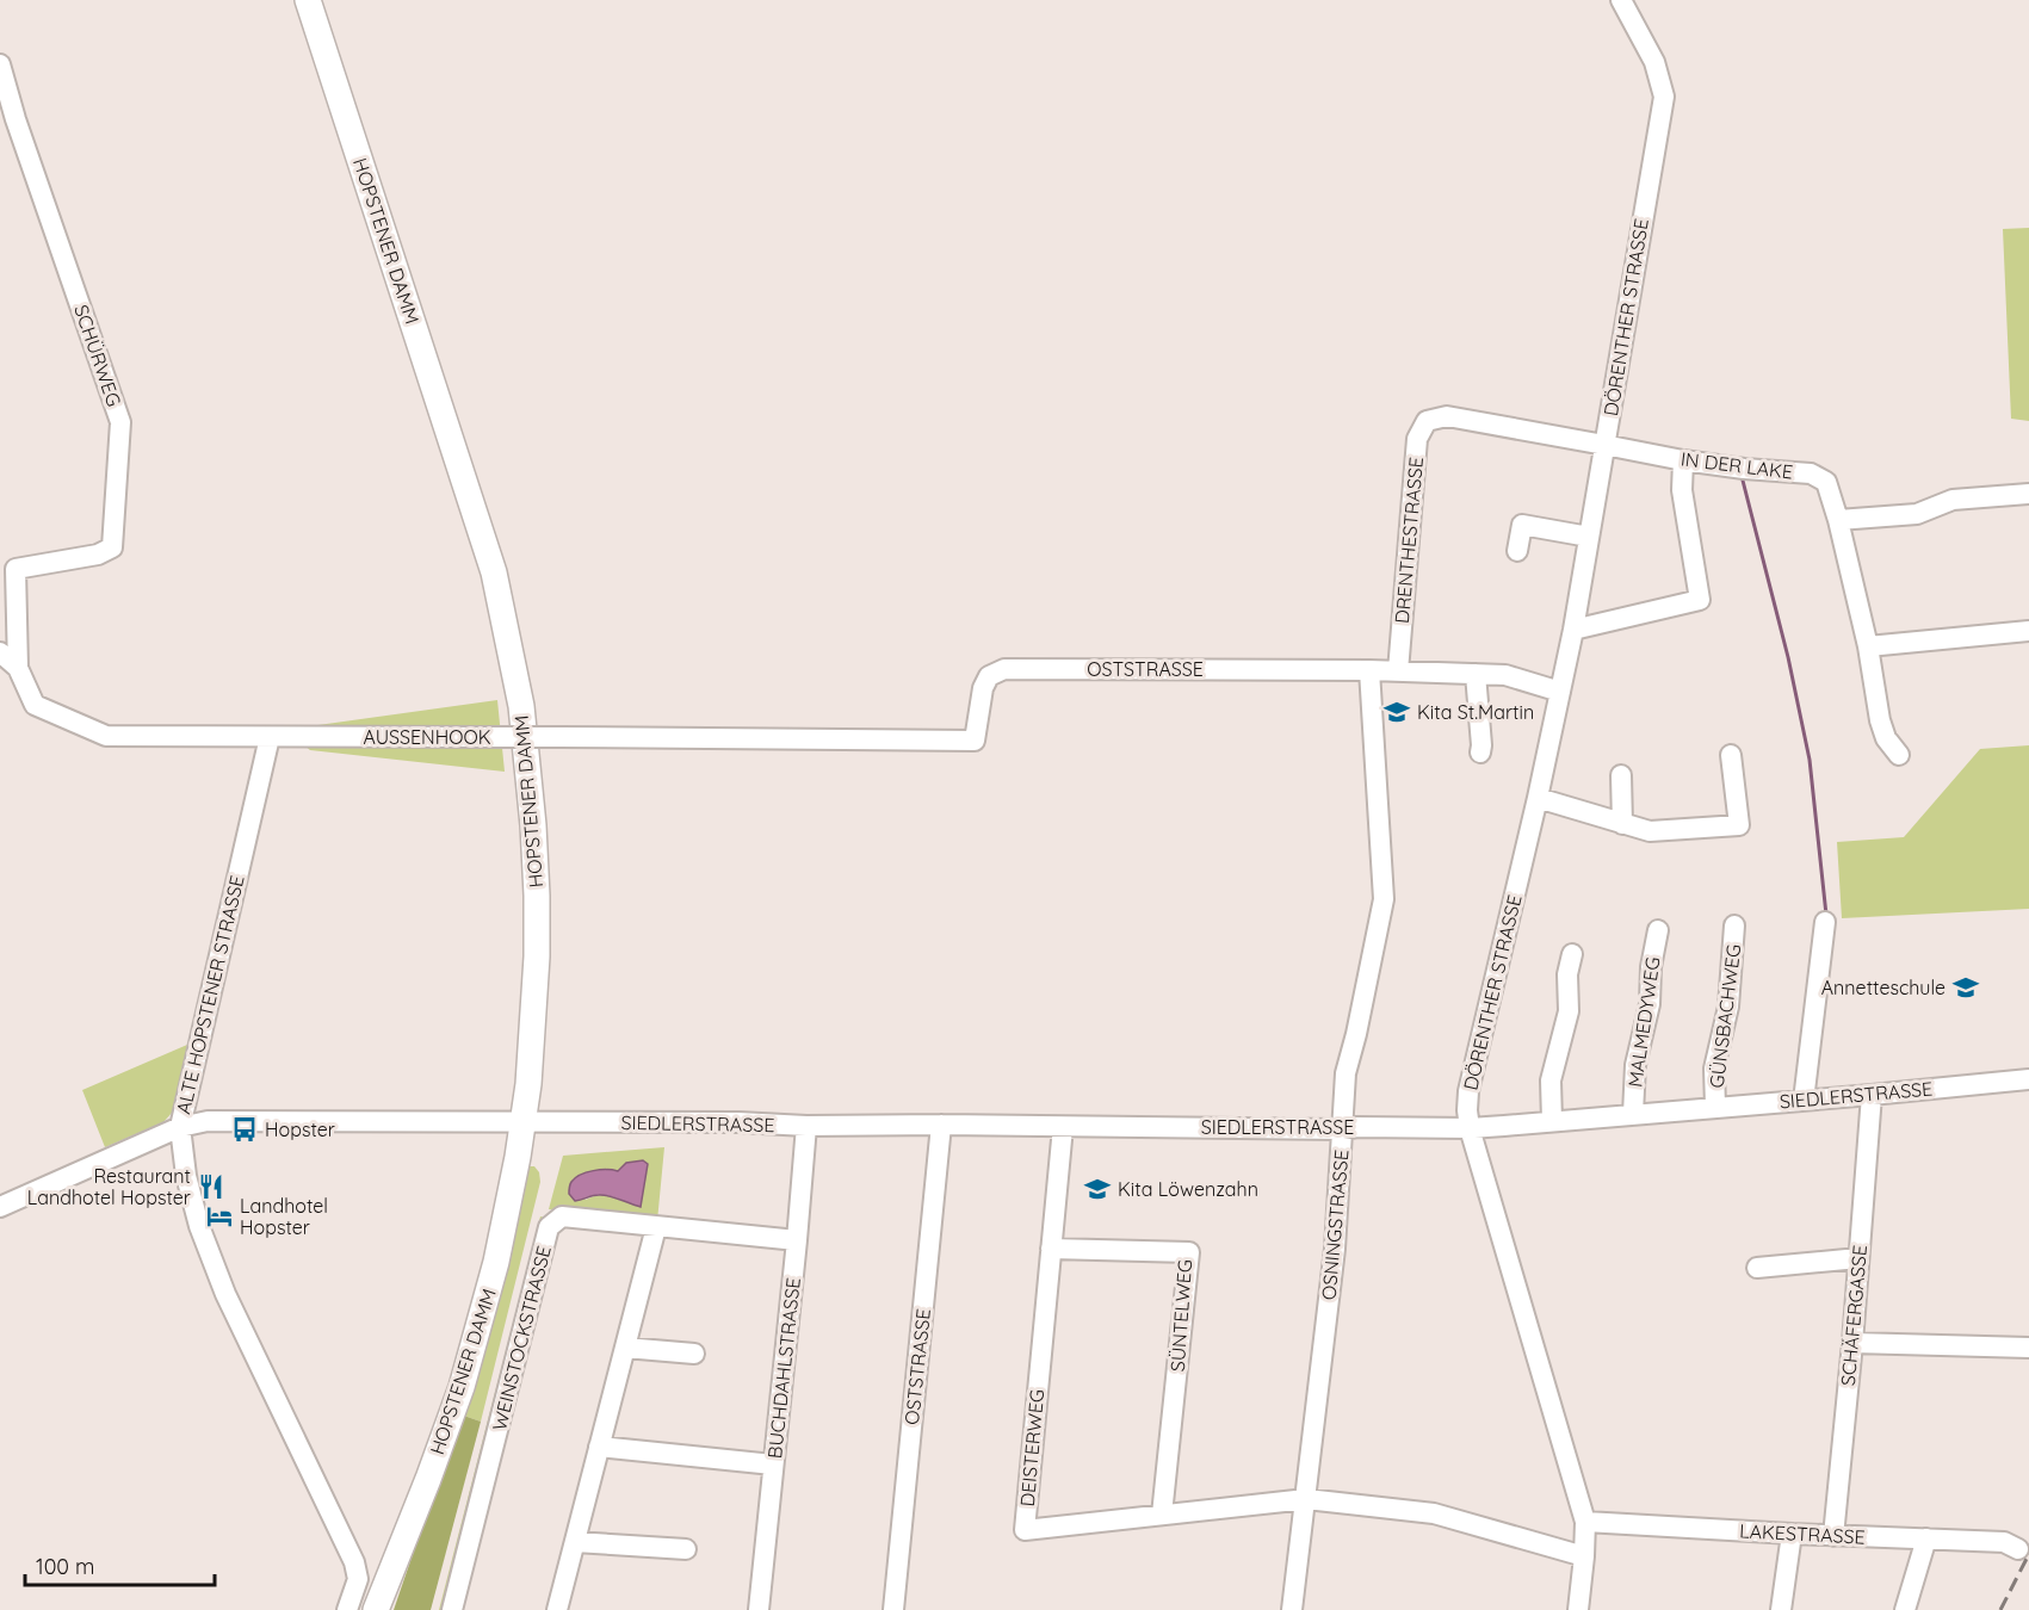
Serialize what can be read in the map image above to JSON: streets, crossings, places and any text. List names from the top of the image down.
{
  "streets": {
    "main road": ["HOPSTENER DAMM"],
    "street": [
      "DÖRENTHER STRASSE",
      "SCHÜRWEG",
      "IN DER LAKE",
      "DRENTHESTRASSE",
      "OSTSTRASSE",
      "AUSSENHOOK",
      "ALTE HOPSTENER STRASSE",
      "GÜNSBACHWEG",
      "MALMEDYWEG",
      "SIEDLERSTRASSE",
      "OSNINGSTRASSE",
      "SÜNTELWEG",
      "SCHÄFERGASSE",
      "WEINSTOCKSTRASSE",
      "BUCHDAHLSTRASSE",
      "DEISTERWEG",
      "LAKESTRASSE"
    ]
  },
  "crossings": [
    ["HOPSTENER DAMM", "SIEDLERSTRASSE"],
    ["DÖRENTHER STRASSE", "IN DER LAKE"],
    ["DÖRENTHER STRASSE", "DRENTHESTRASSE"],
    ["DÖRENTHER STRASSE", "SIEDLERSTRASSE"],
    ["DÖRENTHER STRASSE", "LAKESTRASSE"],
    ["SCHÜRWEG", "AUSSENHOOK"],
    ["IN DER LAKE", "DRENTHESTRASSE"],
    ["OSTSTRASSE", "AUSSENHOOK"],
    ["OSTSTRASSE", "SIEDLERSTRASSE"],
    ["OSTSTRASSE", "OSNINGSTRASSE"],
    ["AUSSENHOOK", "ALTE HOPSTENER STRASSE"],
    ["ALTE HOPSTENER STRASSE", "SIEDLERSTRASSE"],
    ["GÜNSBACHWEG", "SIEDLERSTRASSE"],
    ["MALMEDYWEG", "SIEDLERSTRASSE"],
    ["SIEDLERSTRASSE", "OSNINGSTRASSE"],
    ["SIEDLERSTRASSE", "SCHÄFERGASSE"],
    ["SIEDLERSTRASSE", "BUCHDAHLSTRASSE"],
    ["SIEDLERSTRASSE", "DEISTERWEG"],
    ["OSNINGSTRASSE", "DEISTERWEG"],
    ["SÜNTELWEG", "DEISTERWEG"],
    ["SCHÄFERGASSE", "LAKESTRASSE"],
    ["WEINSTOCKSTRASSE", "BUCHDAHLSTRASSE"]
  ],
  "places": {
    "school or university": ["Kita St.Martin", "Annetteschule", "Kita Löwenzahn"],
    "bus stop": ["Hopster"],
    "restaurant": ["Restaurant Landhotel Hopster"],
    "hotel": ["Landhotel Hopster"]
  },
  "scale_bar": "100 m"
}
